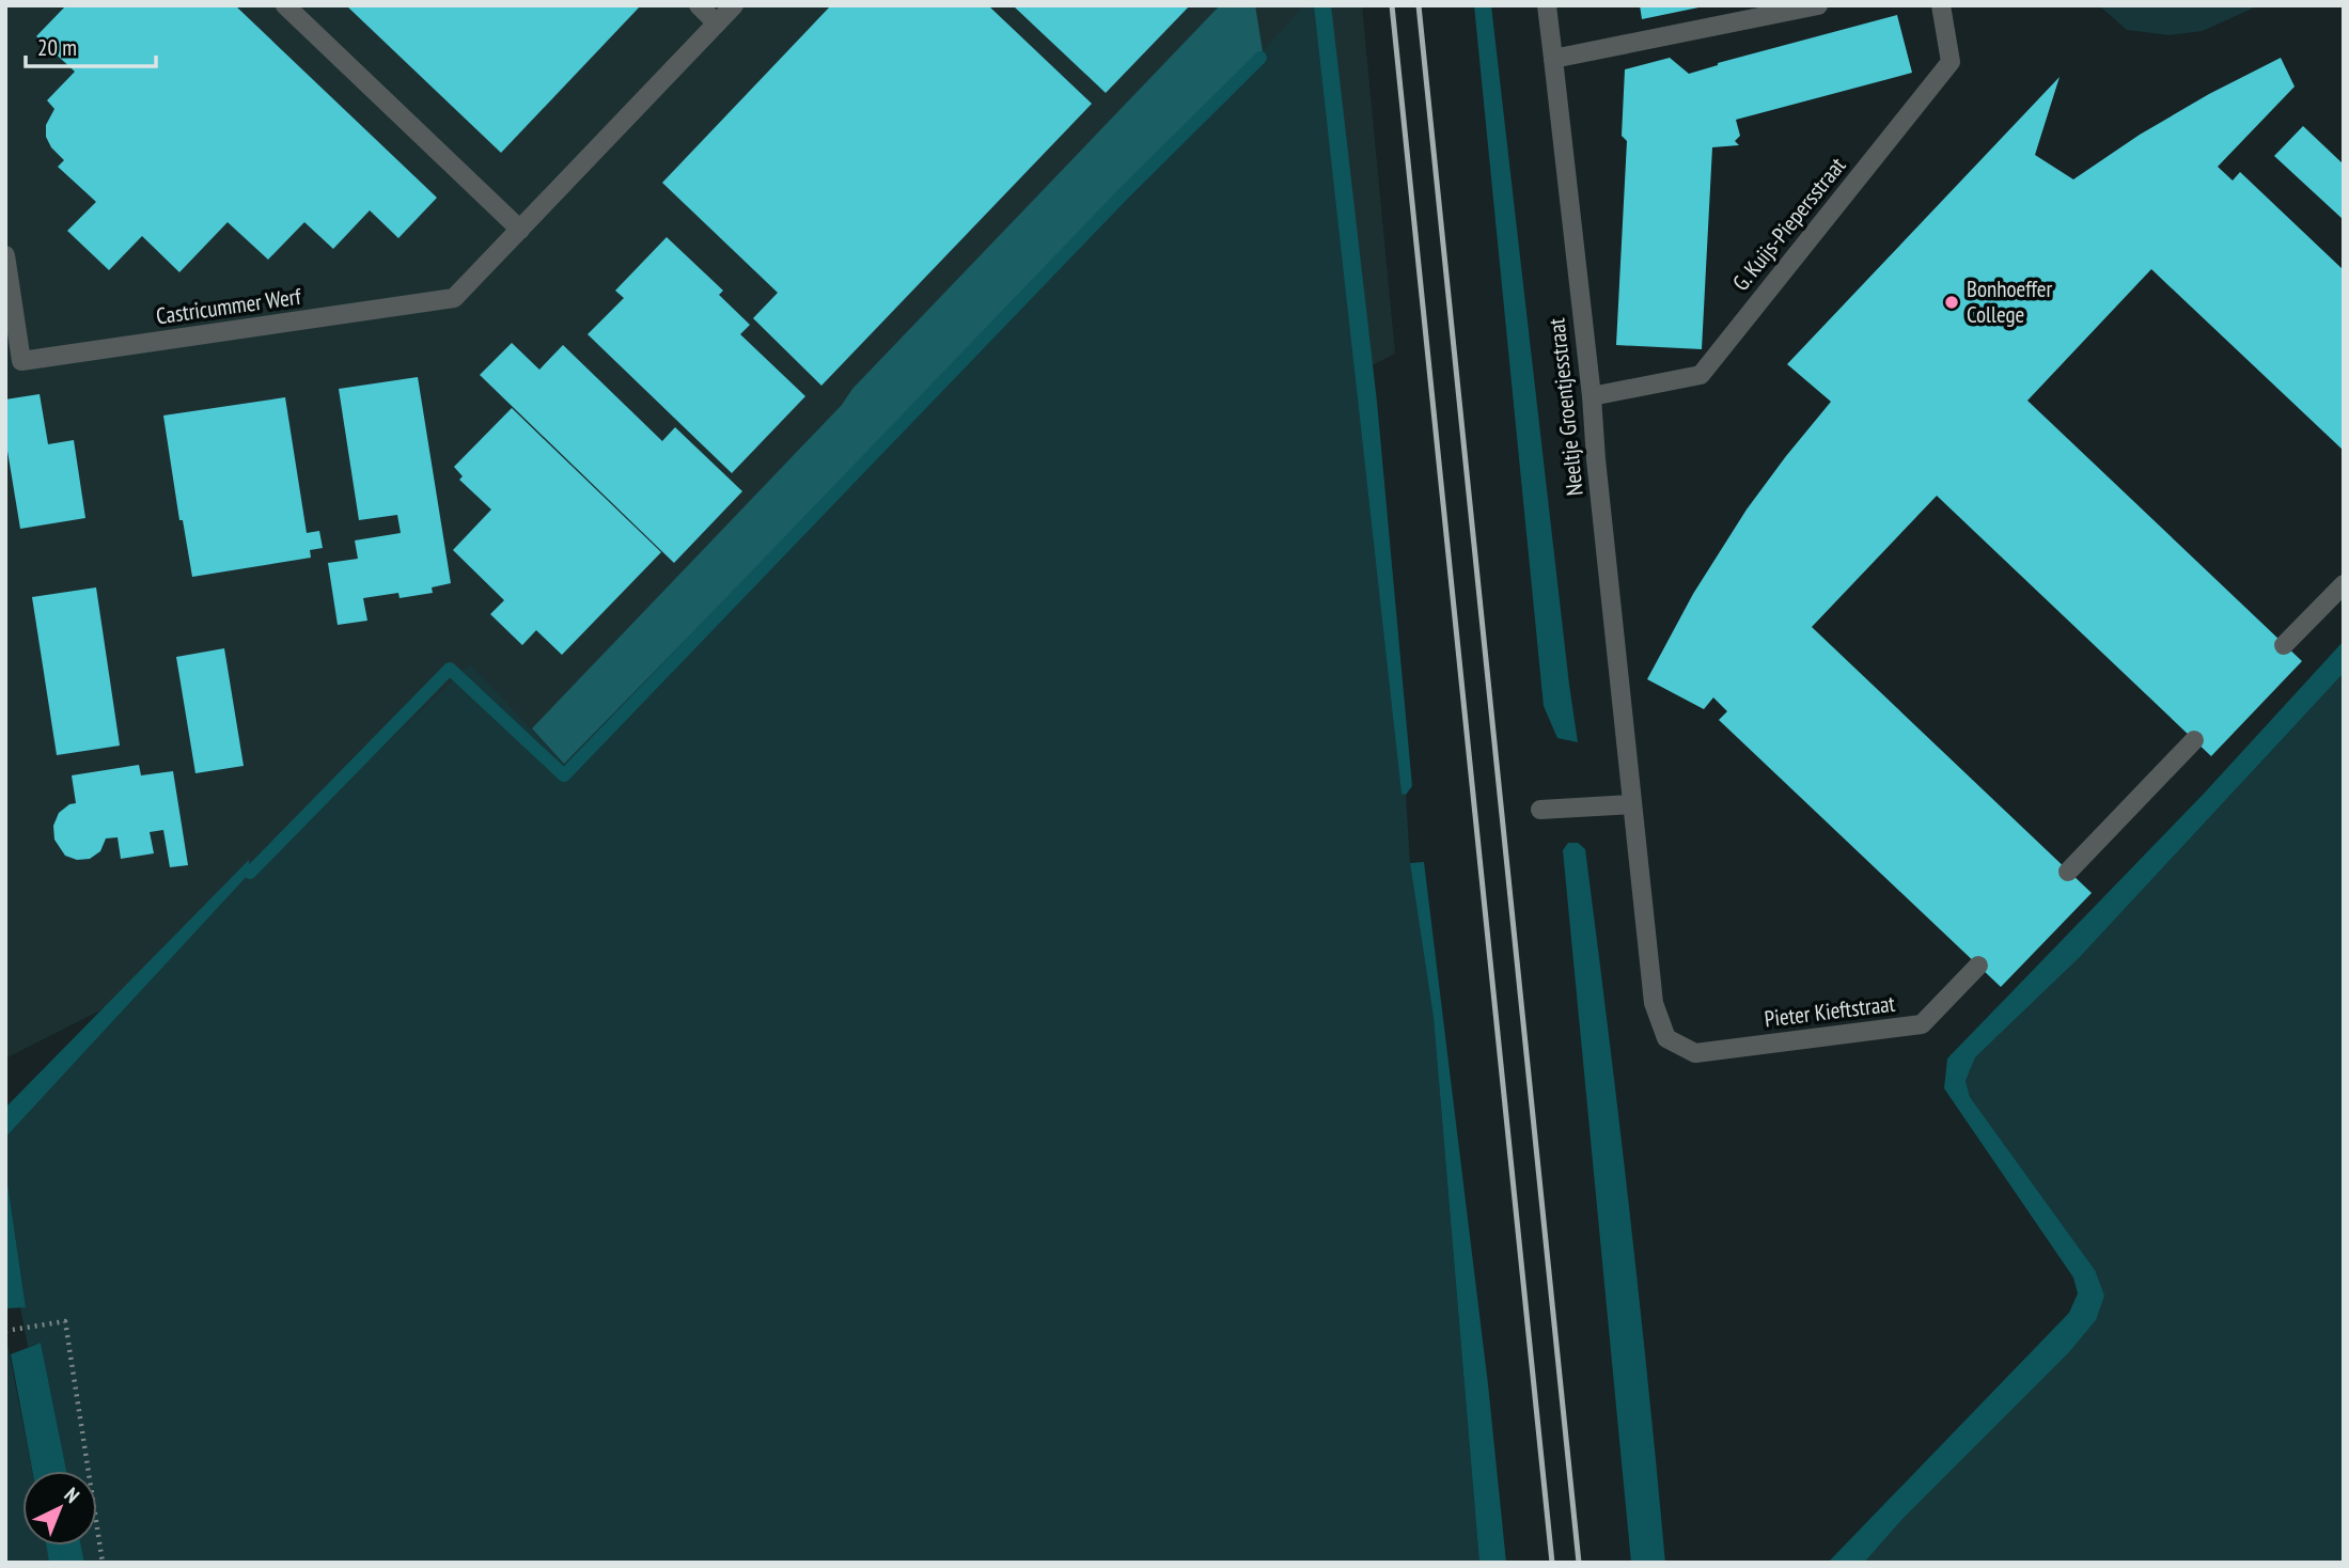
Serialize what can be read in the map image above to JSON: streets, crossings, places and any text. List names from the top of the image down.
{
  "streets": {
    "street": [
      "G. Kuijs-Piepersstraat",
      "Castricummer Werf",
      "Neeltje Groentjesstraat",
      "Pieter Kieftstraat"
    ]
  },
  "crossings": [
    ["G. Kuijs-Piepersstraat", "Neeltje Groentjesstraat"],
    ["Neeltje Groentjesstraat", "Pieter Kieftstraat"]
  ],
  "places": ["Bonhoeffer College"],
  "scale_bar": "20 m",
  "north": "top right"
}
